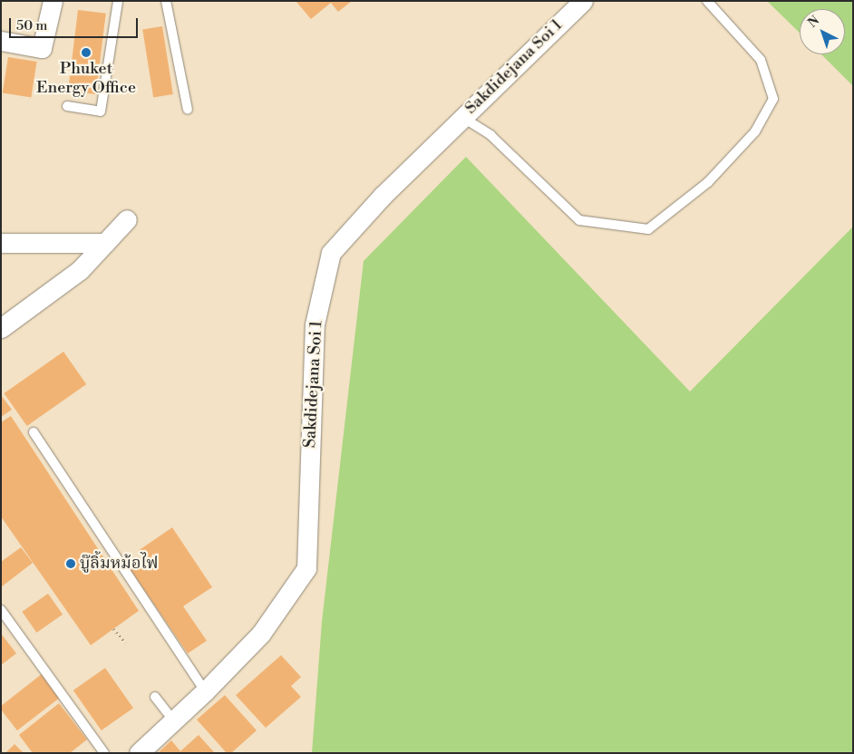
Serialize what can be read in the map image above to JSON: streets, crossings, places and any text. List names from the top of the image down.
{
  "streets": {
    "street": ["Sakdidejana Soi 1"]
  },
  "places": ["Phuket Energy Office", "บู๊ลิ้มหม้อไฟ"],
  "scale_bar": "50 m",
  "north": "top left"
}
